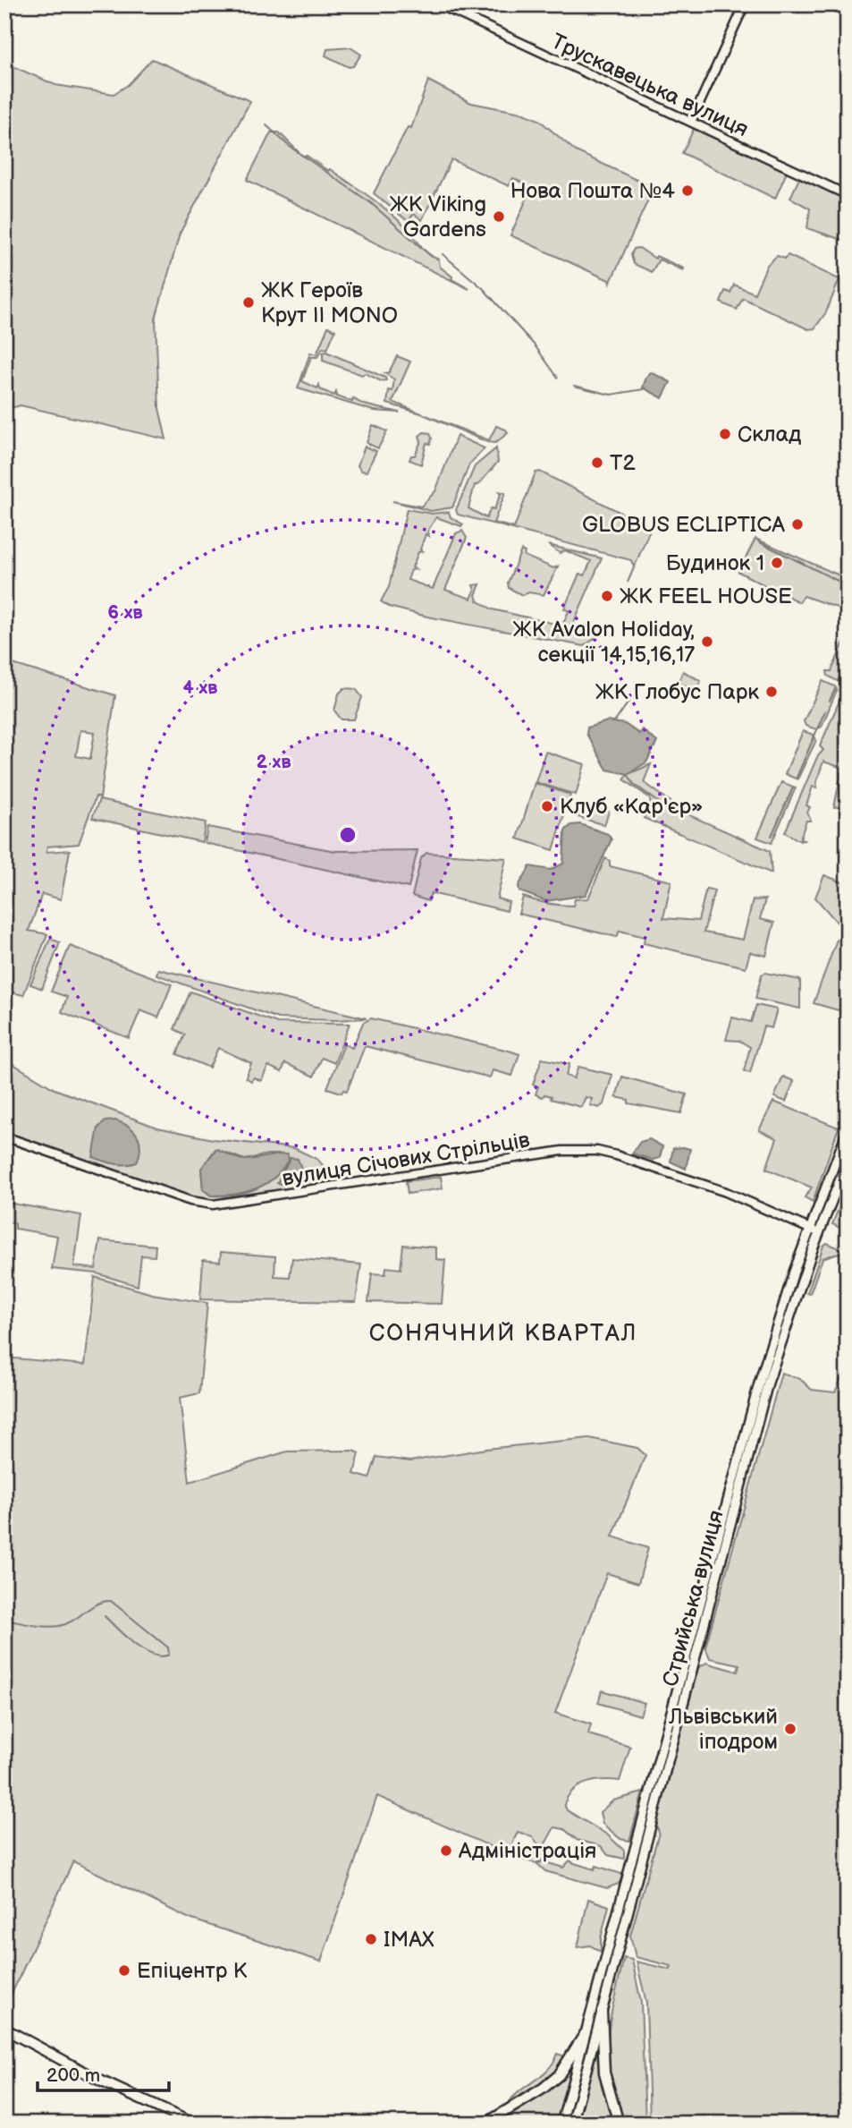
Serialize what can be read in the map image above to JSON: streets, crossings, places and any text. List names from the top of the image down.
{
  "streets": {
    "main road": ["Стрийська вулиця"],
    "street": ["Трускавецька вулиця", "вулиця Січових Стрільців"]
  },
  "crossings": [
    ["вулиця Січових Стрільців", "Стрийська вулиця"]
  ],
  "districts": ["СОНЯЧНИЙ КВАРТАЛ"],
  "places": [
    "Нова Пошта №4",
    "ЖК Viking Gardens",
    "ЖК Героїв Крут ІІ MONO",
    "Склад",
    "T2",
    "GLOBUS ECLIPTICA",
    "Будинок 1",
    "ЖК FEEL HOUSE",
    "ЖК Avalon Holiday, секції 14,15,16,17",
    "ЖК Глобус Парк",
    "Клуб «Кар'єр»",
    "Львівський іподром",
    "Адміністрація",
    "IMAX",
    "Епіцентр К"
  ],
  "scale_bar": "200 m",
  "rings": ["6 хв", "4 хв", "2 хв"]
}
